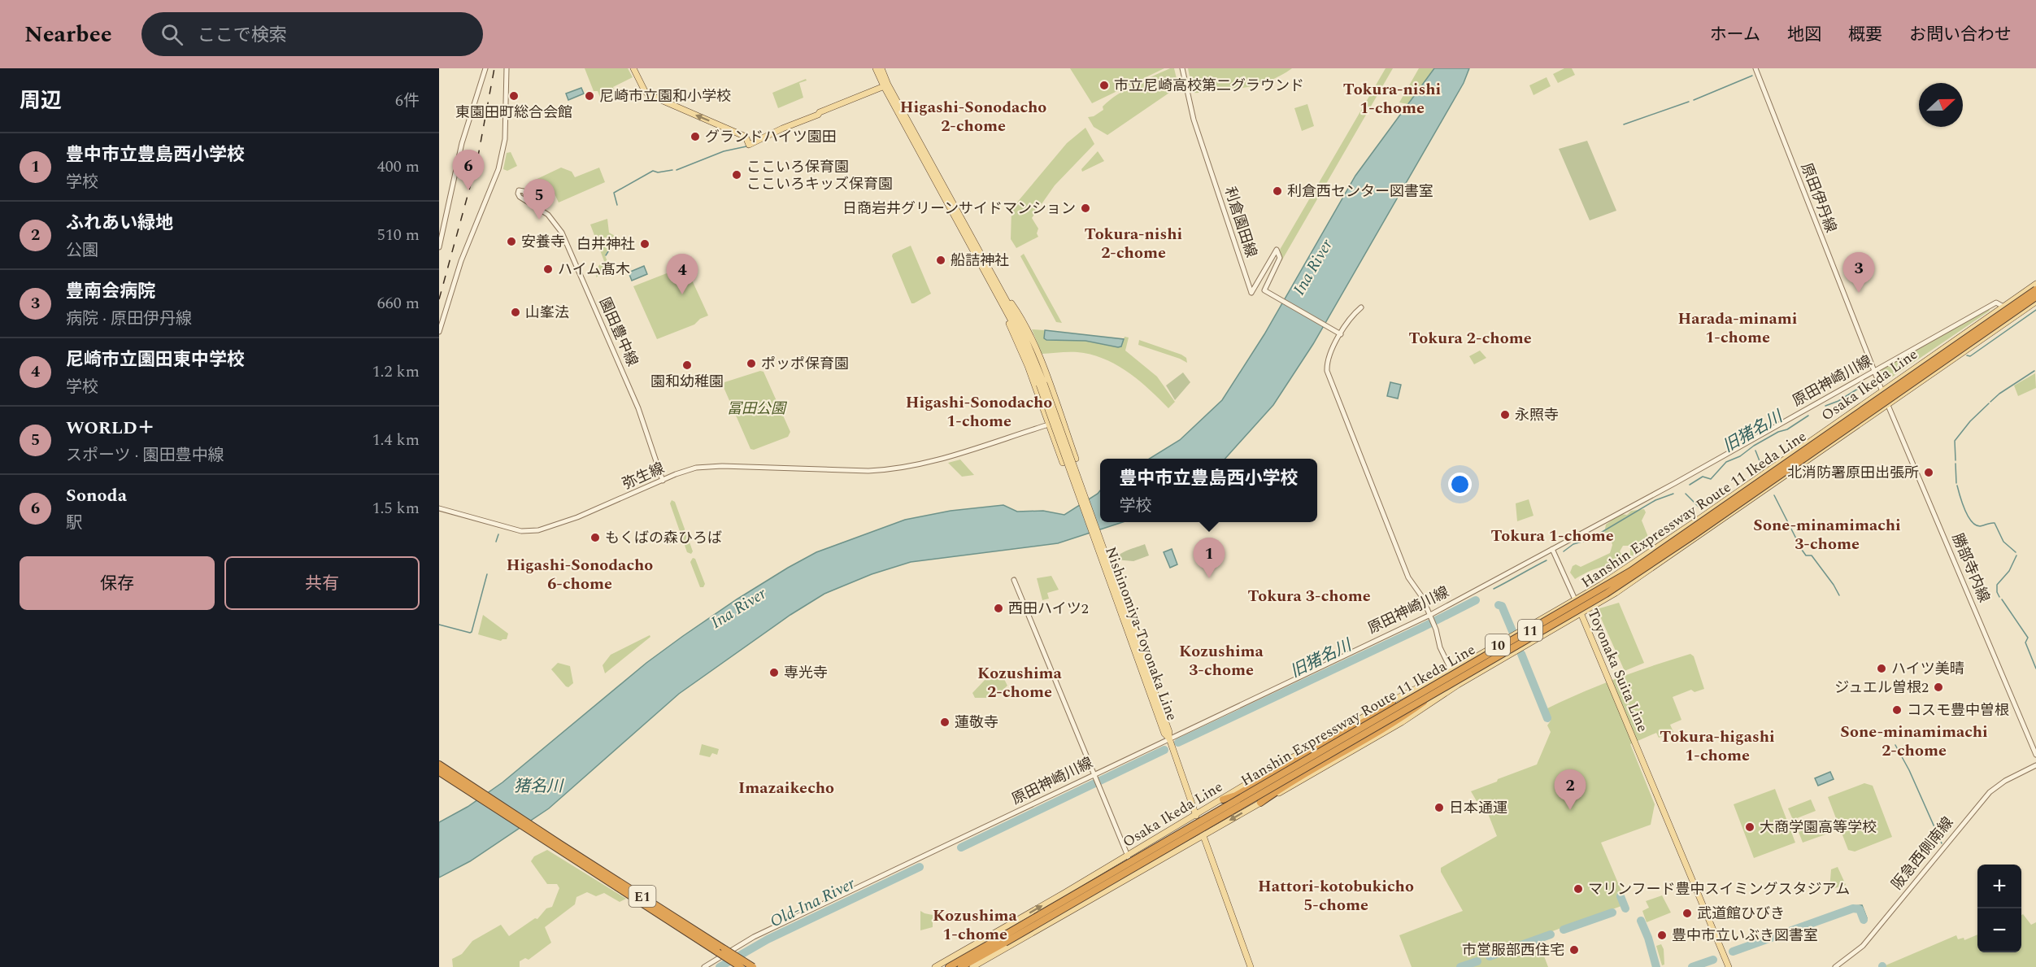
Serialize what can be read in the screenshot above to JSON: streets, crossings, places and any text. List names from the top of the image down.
{
  "streets": {
    "highway": ["Hanshin Expressway Route 11 Ikeda Line", "11", "E1"],
    "main road": [
      "Osaka Ikeda Line",
      "Nishinomiya-Toyonaka Line",
      "10",
      "Toyonaka Suita Line"
    ],
    "street": [
      "原田伊丹線",
      "利倉園田線",
      "園田豊中線",
      "原田神崎川線",
      "弥生線",
      "勝部寺内線",
      "阪急西側南線"
    ]
  },
  "crossings": [
    ["原田伊丹線", "原田神崎川線"],
    ["原田伊丹線", "Osaka Ikeda Line"],
    ["原田伊丹線", "勝部寺内線"],
    ["園田豊中線", "弥生線"],
    ["原田神崎川線", "Osaka Ikeda Line"],
    ["原田神崎川線", "Nishinomiya-Toyonaka Line"],
    ["Osaka Ikeda Line", "Hanshin Expressway Route 11 Ikeda Line"],
    ["Osaka Ikeda Line", "勝部寺内線"],
    ["Osaka Ikeda Line", "11"],
    ["Osaka Ikeda Line", "Nishinomiya-Toyonaka Line"],
    ["Osaka Ikeda Line", "Toyonaka Suita Line"],
    ["Hanshin Expressway Route 11 Ikeda Line", "11"]
  ],
  "districts": [
    "Tokura-nishi 1-chome",
    "Higashi-Sonodacho 2-chome",
    "Tokura-nishi 2-chome",
    "Harada-minami 1-chome",
    "Tokura 2-chome",
    "Higashi-Sonodacho 1-chome",
    "Sone-minamimachi 3-chome",
    "Tokura 1-chome",
    "Higashi-Sonodacho 6-chome",
    "Tokura 3-chome",
    "Kozushima 3-chome",
    "Kozushima 2-chome",
    "Sone-minamimachi 2-chome",
    "Tokura-higashi 1-chome",
    "Imazaikecho",
    "Hattori-kotobukicho 5-chome",
    "Kozushima 1-chome"
  ],
  "water": [
    "Ina River",
    "旧猪名川",
    "猪名川",
    "Old-Ina River"
  ],
  "parks": ["冨田公園"],
  "places": [
    "市立尼崎高校第二グラウンド",
    "東園田町総合会館",
    "尼崎市立園和小学校",
    "グランドハイツ園田",
    "ここいろ保育園 ここいろキッズ保育園",
    "利倉西センター図書室",
    "日商岩井グリーンサイドマンション",
    "安養寺",
    "白井神社",
    "船詰神社",
    "ハイム髙木",
    "山峯法",
    "ポッポ保育園",
    "園和幼稚園",
    "永照寺",
    "北消防署原田出張所",
    "もくばの森ひろば",
    "西田ハイツ2",
    "ハイツ美晴",
    "専光寺",
    "ジュエル曽根2",
    "コスモ豊中曽根",
    "蓮敬寺",
    "日本通運",
    "大商学園高等学校",
    "マリンフード豊中スイミングスタジアム",
    "武道館ひびき",
    "豊中市立いぶき図書室",
    "市営服部西住宅"
  ],
  "north": "right",
  "page": {
    "header": "Nearbee",
    "search": "ここで検索",
    "nav": [
      "ホーム",
      "地図",
      "概要",
      "お問い合わせ"
    ],
    "heading": ["周辺", "6件"],
    "list": [
      {
        "mark": "1",
        "name": "豊中市立豊島西小学校",
        "note": "学校",
        "value": "400 m"
      },
      {
        "mark": "2",
        "name": "ふれあい緑地",
        "note": "公園",
        "value": "510 m"
      },
      {
        "mark": "3",
        "name": "豊南会病院",
        "note": "病院 · 原田伊丹線",
        "value": "660 m"
      },
      {
        "mark": "4",
        "name": "尼崎市立園田東中学校",
        "note": "学校",
        "value": "1.2 km"
      },
      {
        "mark": "5",
        "name": "WORLD＋",
        "note": "スポーツ · 園田豊中線",
        "value": "1.4 km"
      },
      {
        "mark": "6",
        "name": "Sonoda",
        "note": "駅",
        "value": "1.5 km"
      }
    ],
    "pins": [
      "6",
      "5",
      "3",
      "4",
      "1",
      "2"
    ],
    "popup": ["豊中市立豊島西小学校", "学校"],
    "buttons": ["保存", "共有"],
    "map_buttons": ["+", "−"]
  }
}
